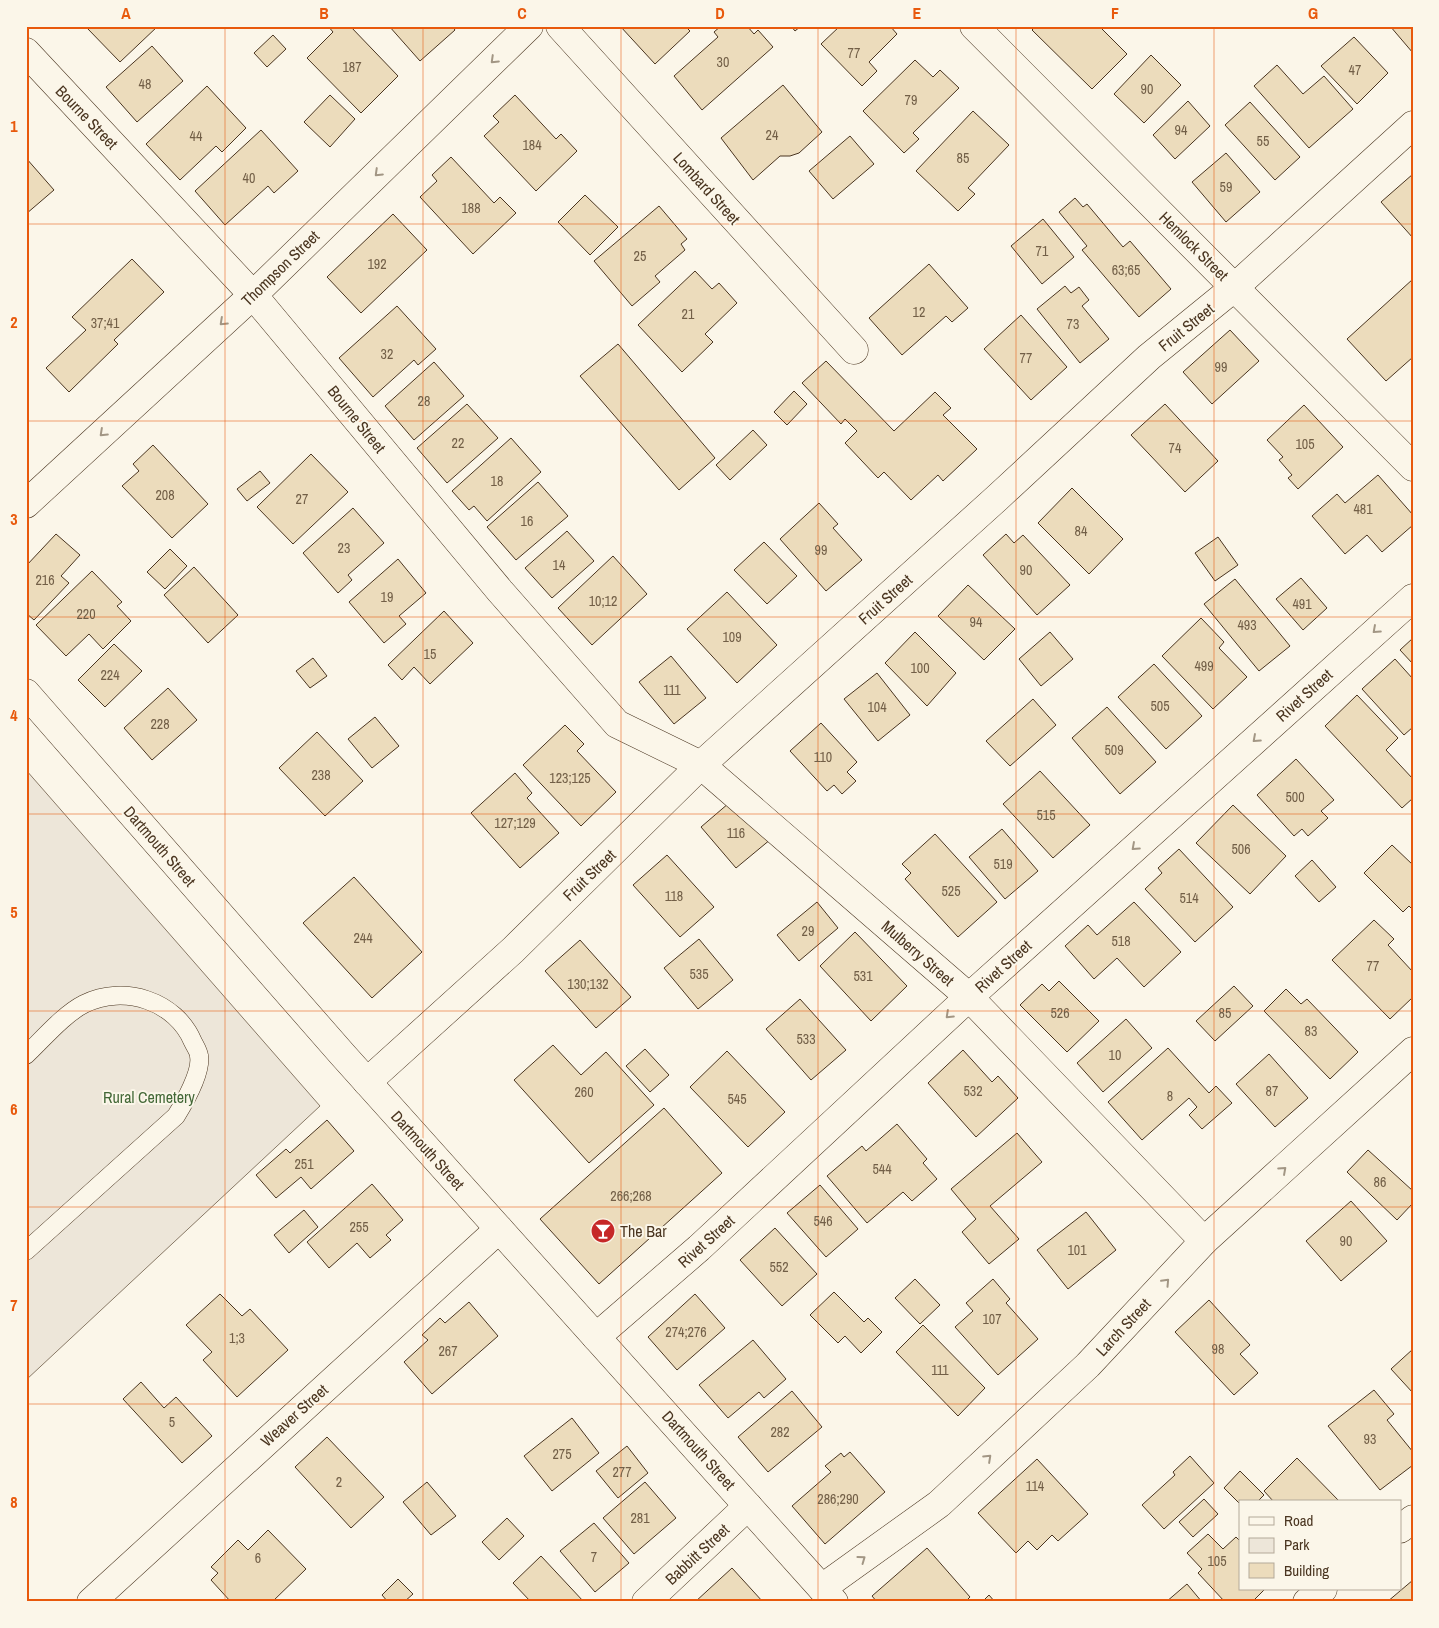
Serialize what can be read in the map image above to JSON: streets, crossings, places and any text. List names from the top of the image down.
{
  "streets": {
    "street": [
      "Bourne Street",
      "Lombard Street",
      "Hemlock Street",
      "Thompson Street",
      "Fruit Street",
      "Rivet Street",
      "Dartmouth Street",
      "Mulberry Street",
      "Larch Street",
      "Weaver Street",
      "Babbitt Street"
    ]
  },
  "crossings": [
    ["Bourne Street", "Thompson Street"],
    ["Bourne Street", "Fruit Street"],
    ["Bourne Street", "Mulberry Street"],
    ["Hemlock Street", "Fruit Street"],
    ["Fruit Street", "Dartmouth Street"],
    ["Fruit Street", "Mulberry Street"],
    ["Rivet Street", "Dartmouth Street"],
    ["Rivet Street", "Mulberry Street"],
    ["Dartmouth Street", "Larch Street"],
    ["Dartmouth Street", "Weaver Street"],
    ["Dartmouth Street", "Babbitt Street"],
    ["Mulberry Street", "Larch Street"]
  ],
  "one_way": ["Thompson Street", "Rivet Street", "Larch Street"],
  "parks": ["Rural Cemetery"],
  "places": {
    "bar": ["The Bar"]
  },
  "house_numbers": [
    "77",
    "30",
    "187",
    "47",
    "48",
    "90",
    "79",
    "94",
    "24",
    "44",
    "55",
    "184",
    "85",
    "40",
    "59",
    "188",
    "71",
    "25",
    "192",
    "63;65",
    "12",
    "21",
    "37;41",
    "73",
    "32",
    "77",
    "99",
    "28",
    "22",
    "105",
    "74",
    "18",
    "208",
    "27",
    "481",
    "16",
    "84",
    "23",
    "99",
    "14",
    "90",
    "216",
    "19",
    "10;12",
    "491",
    "220",
    "94",
    "493",
    "109",
    "15",
    "499",
    "100",
    "224",
    "111",
    "505",
    "104",
    "228",
    "509",
    "110",
    "238",
    "123;125",
    "500",
    "515",
    "127;129",
    "116",
    "506",
    "519",
    "525",
    "118",
    "514",
    "29",
    "244",
    "518",
    "77",
    "535",
    "531",
    "130;132",
    "526",
    "85",
    "83",
    "533",
    "10",
    "532",
    "87",
    "260",
    "8",
    "545",
    "251",
    "544",
    "86",
    "266;268",
    "546",
    "255",
    "90",
    "101",
    "552",
    "107",
    "274;276",
    "1;3",
    "98",
    "267",
    "111",
    "5",
    "282",
    "93",
    "275",
    "277",
    "2",
    "114",
    "286;290",
    "281",
    "7",
    "6",
    "105"
  ],
  "legend": ["Road", "Park", "Building"],
  "grid": {
    "columns": [
      "A",
      "B",
      "C",
      "D",
      "E",
      "F",
      "G"
    ],
    "rows": [
      "1",
      "2",
      "3",
      "4",
      "5",
      "6",
      "7",
      "8"
    ]
  }
}
